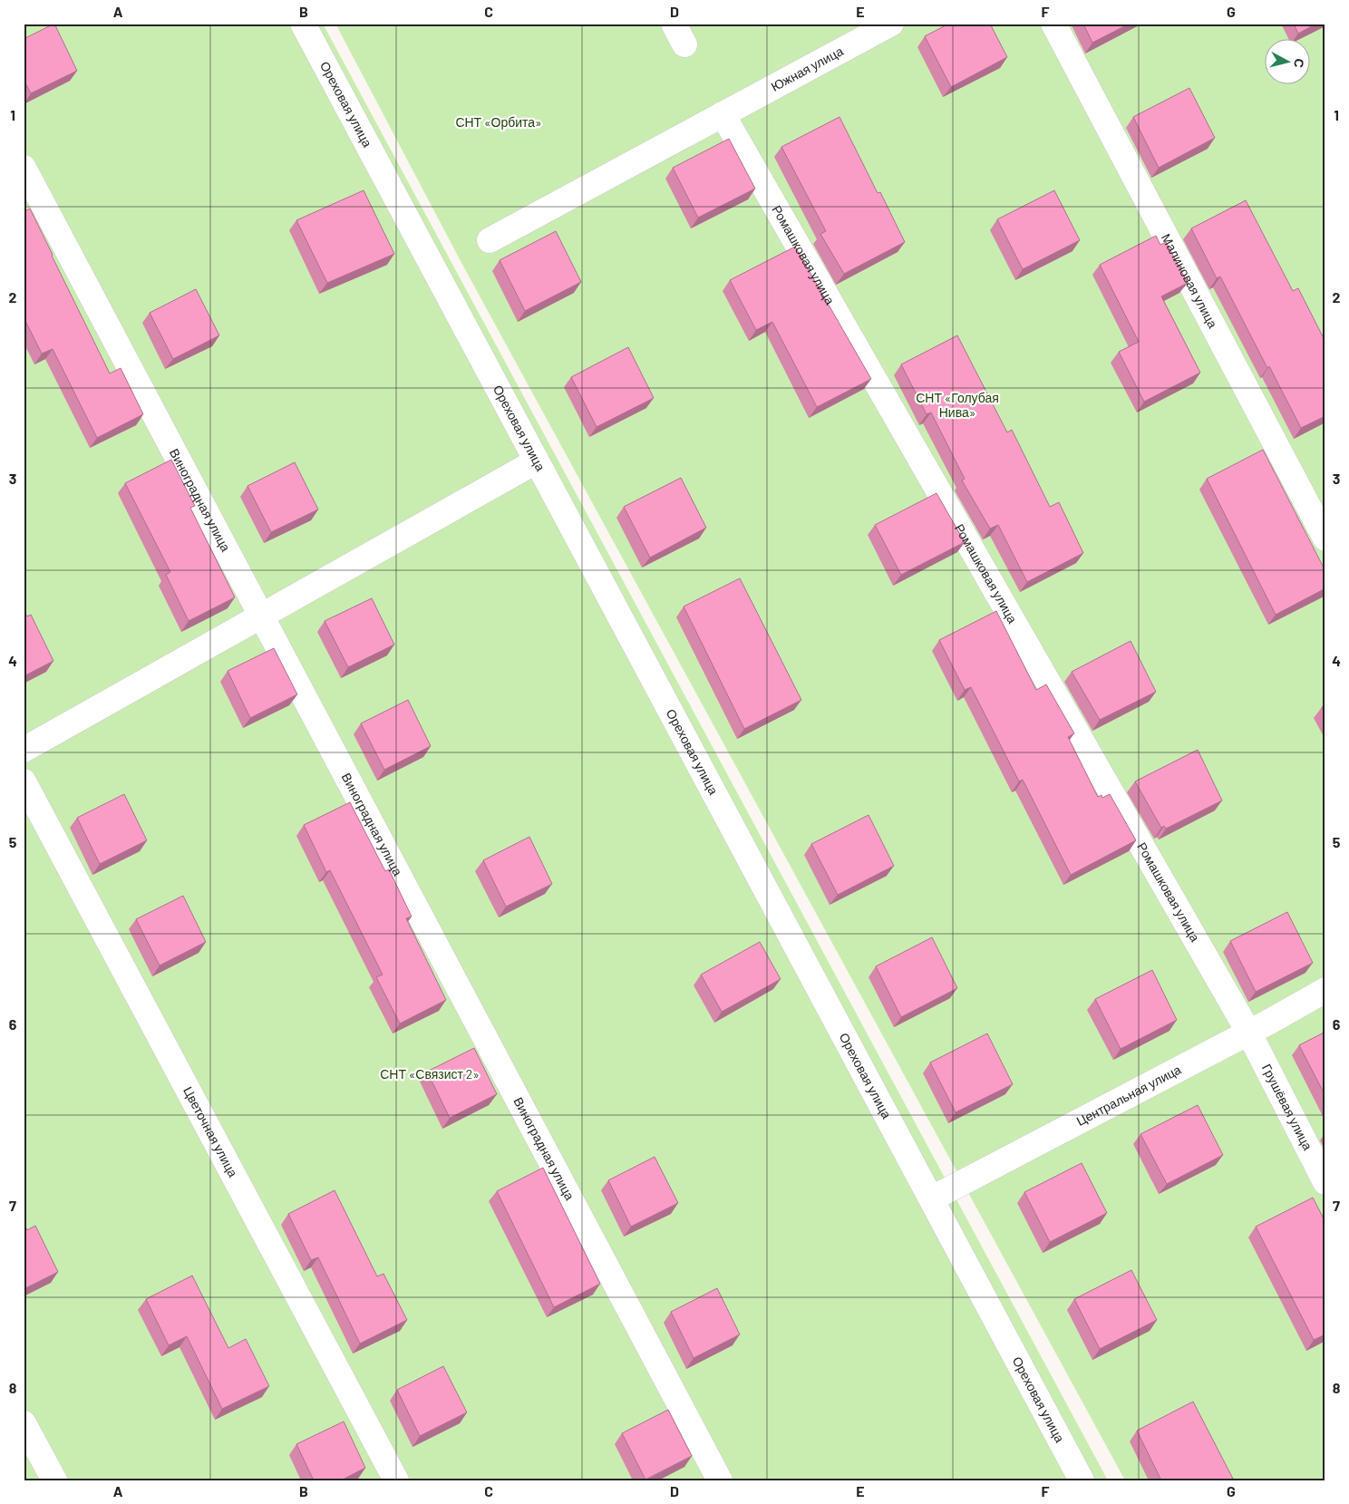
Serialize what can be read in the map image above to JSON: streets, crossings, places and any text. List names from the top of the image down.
{
  "streets": {
    "street": [
      "Южная улица",
      "Ореховая улица",
      "Ромашковая улица",
      "Малиновая улица",
      "Виноградная улица",
      "Центральная улица",
      "Грушёвая улица",
      "Цветочная улица"
    ]
  },
  "crossings": [
    ["Южная улица", "Ромашковая улица"],
    ["Ореховая улица", "Центральная улица"],
    ["Ромашковая улица", "Центральная улица"],
    ["Ромашковая улица", "Грушёвая улица"],
    ["Центральная улица", "Грушёвая улица"]
  ],
  "parks": ["СНТ «Орбита»", "СНТ «Голубая Нива»", "СНТ «Связист 2»"],
  "north": "right",
  "grid": {
    "columns": [
      "A",
      "B",
      "C",
      "D",
      "E",
      "F",
      "G"
    ],
    "rows": [
      "1",
      "2",
      "3",
      "4",
      "5",
      "6",
      "7",
      "8"
    ]
  }
}
